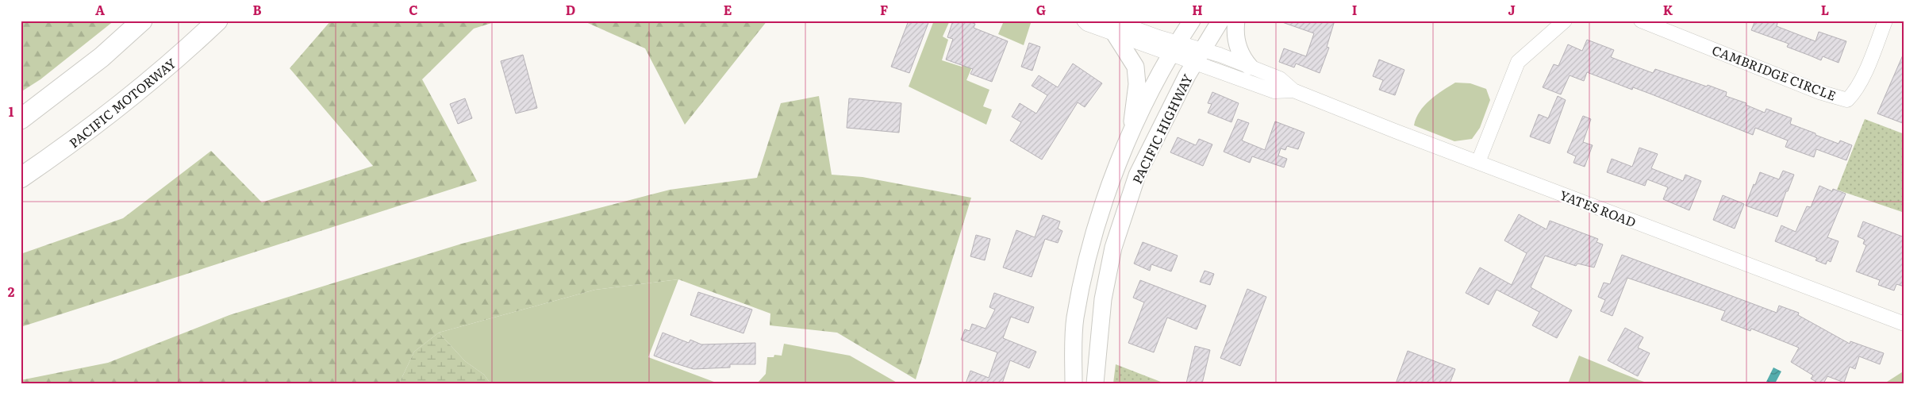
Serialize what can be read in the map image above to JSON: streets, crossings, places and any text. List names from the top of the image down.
{
  "streets": {
    "highway": ["PACIFIC MOTORWAY"],
    "main road": ["PACIFIC HIGHWAY"],
    "street": ["CAMBRIDGE CIRCLE", "YATES ROAD"]
  },
  "crossings": [
    ["PACIFIC HIGHWAY", "YATES ROAD"]
  ],
  "grid": {
    "columns": [
      "A",
      "B",
      "C",
      "D",
      "E",
      "F",
      "G",
      "H",
      "I",
      "J",
      "K",
      "L"
    ],
    "rows": ["1", "2"]
  }
}
